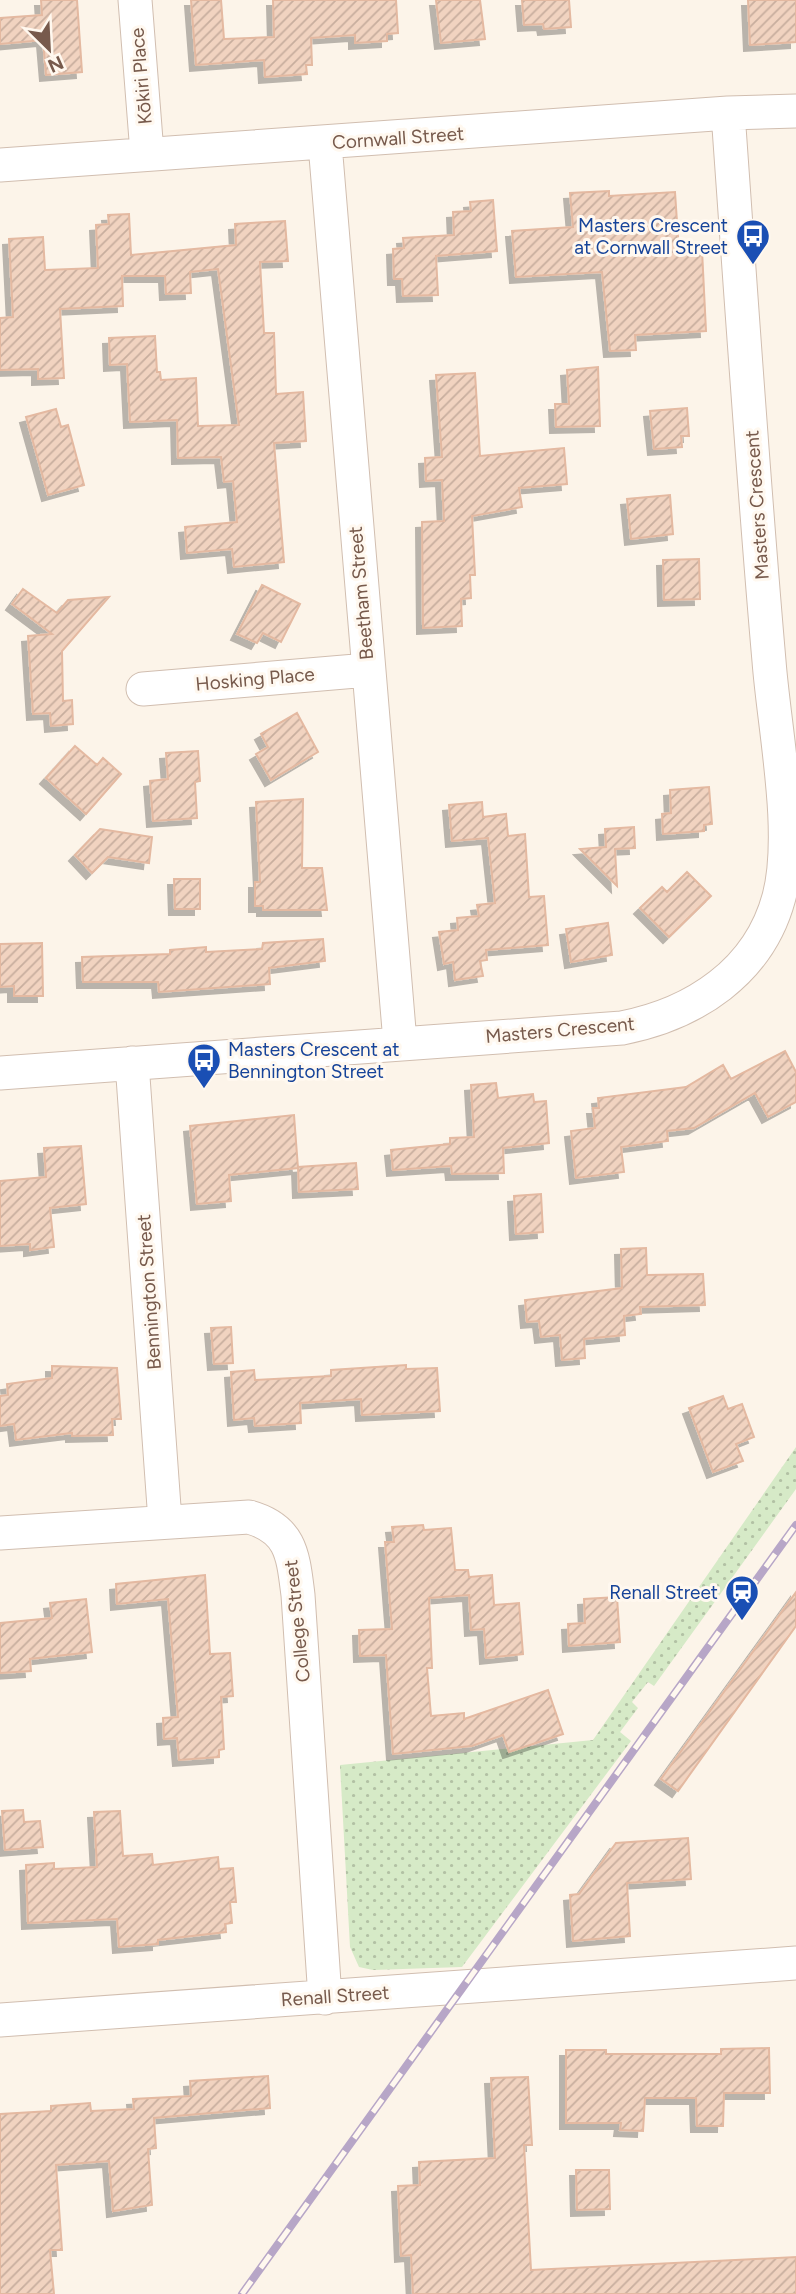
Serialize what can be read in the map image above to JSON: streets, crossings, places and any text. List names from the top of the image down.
{
  "streets": {
    "street": [
      "Kōkiri Place",
      "Cornwall Street",
      "Masters Crescent",
      "Beetham Street",
      "Hosking Place",
      "Bennington Street",
      "College Street",
      "Renall Street"
    ]
  },
  "crossings": [
    ["Kōkiri Place", "Cornwall Street"],
    ["Cornwall Street", "Masters Crescent"],
    ["Cornwall Street", "Beetham Street"],
    ["Masters Crescent", "Beetham Street"],
    ["Masters Crescent", "Bennington Street"],
    ["Beetham Street", "Hosking Place"],
    ["Bennington Street", "College Street"],
    ["College Street", "Renall Street"]
  ],
  "places": {
    "bus stop": ["Masters Crescent at Cornwall Street", "Masters Crescent at Bennington Street"],
    "station": ["Renall Street"]
  },
  "north": "bottom right"
}
